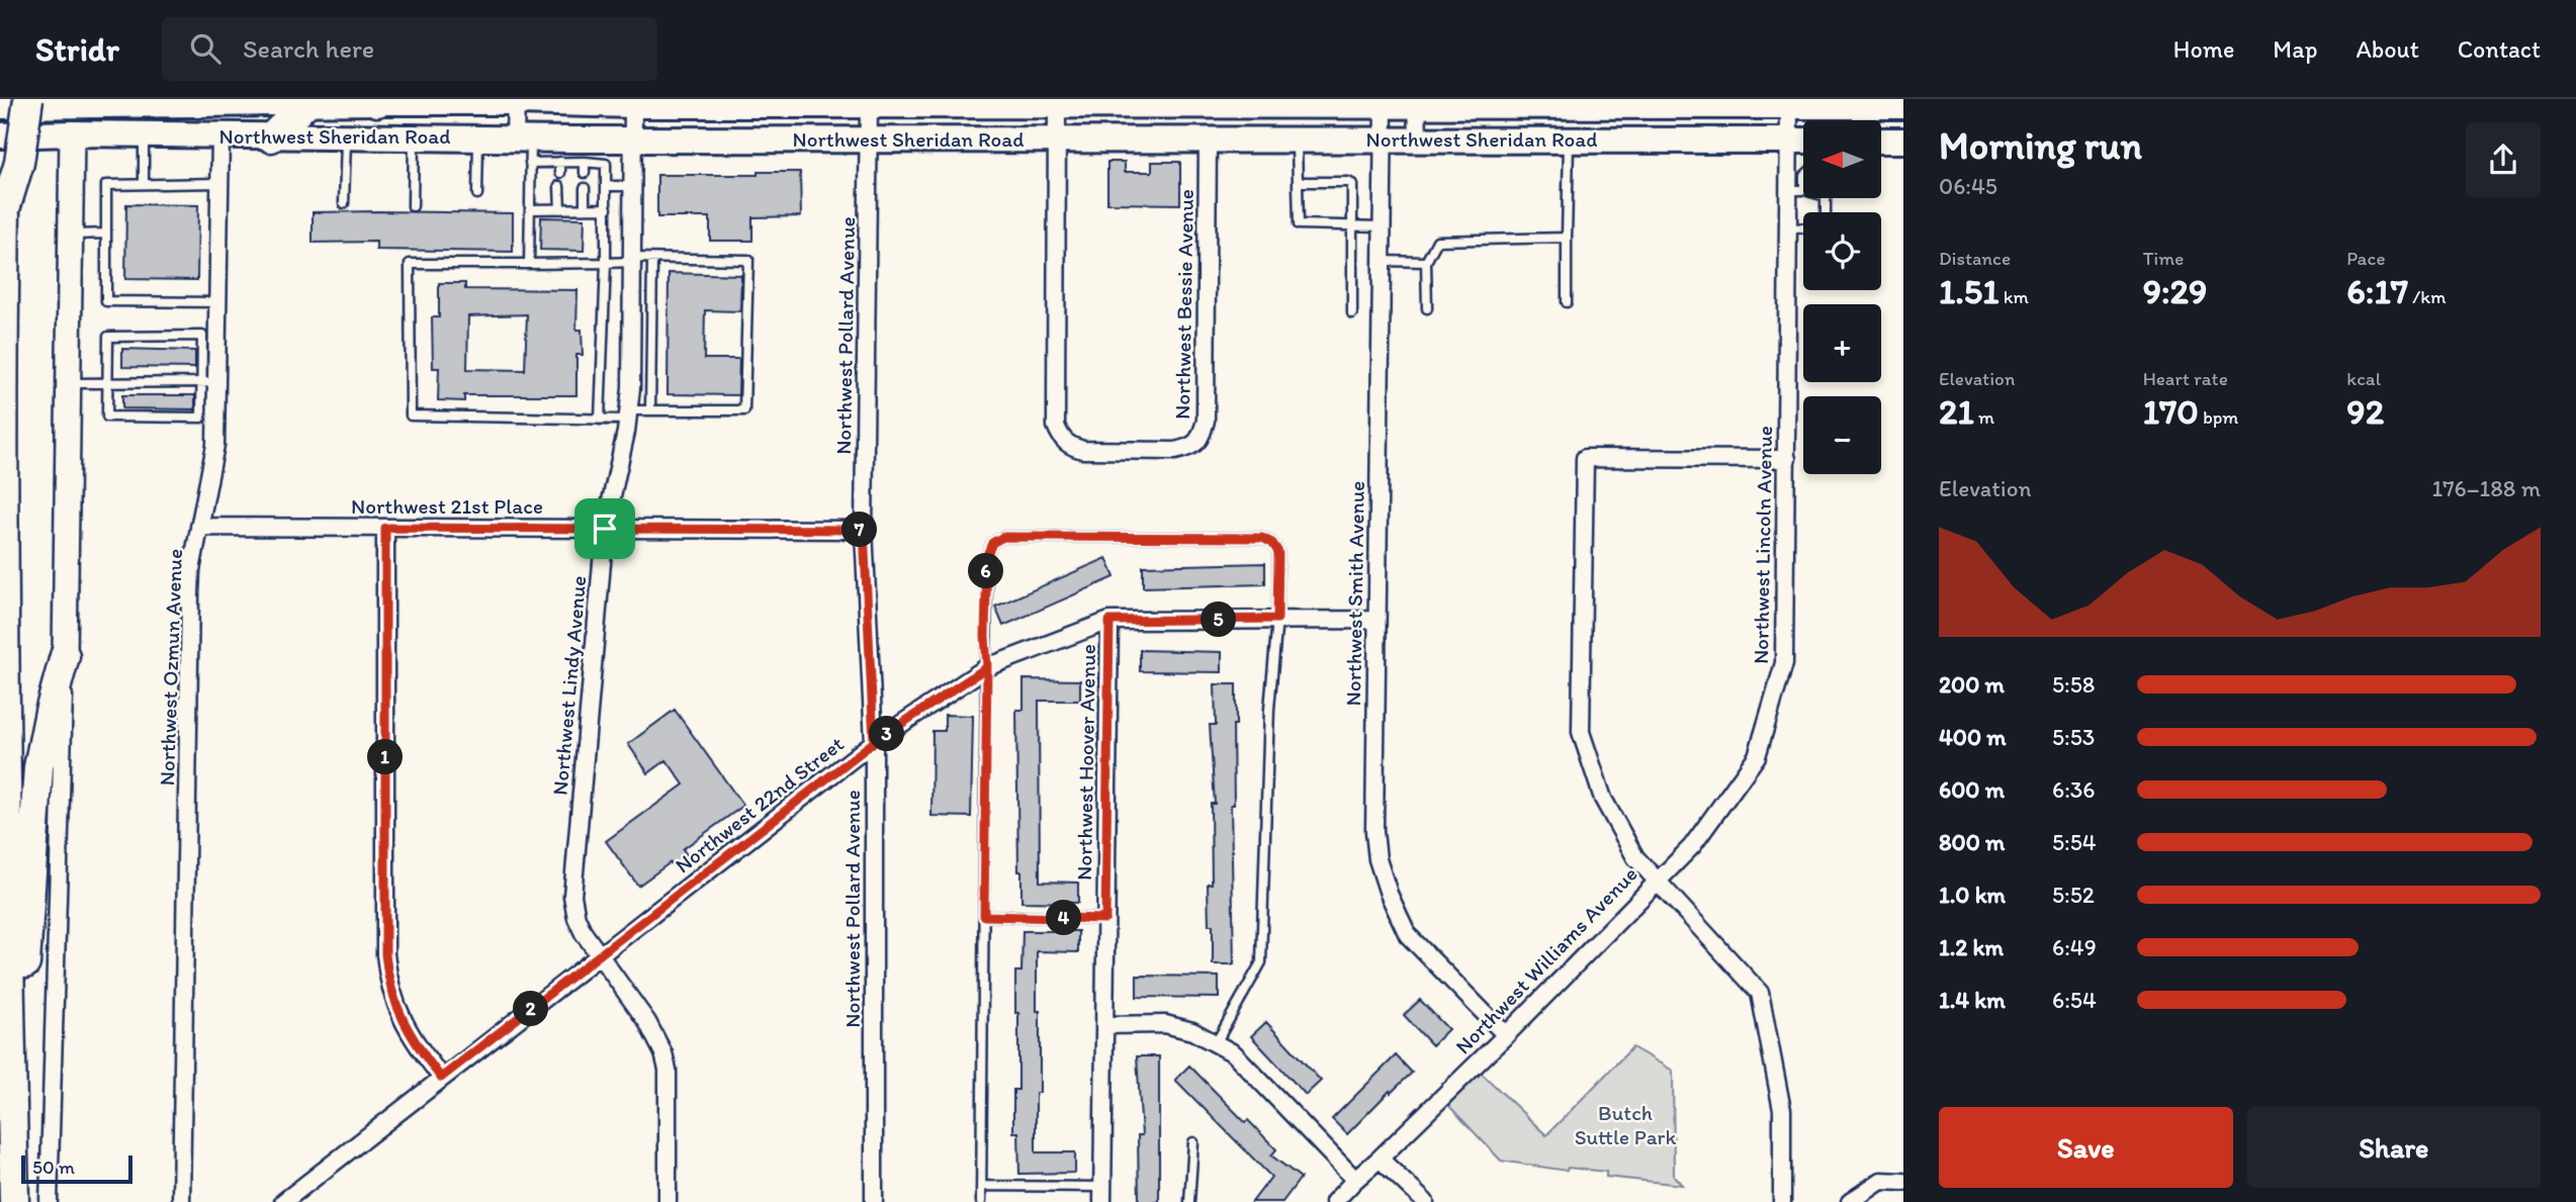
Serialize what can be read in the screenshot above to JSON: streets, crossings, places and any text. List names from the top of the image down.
{
  "streets": {
    "main road": ["Northwest Sheridan Road"],
    "street": [
      "Northwest Bessie Avenue",
      "Northwest Pollard Avenue",
      "Northwest 21st Place",
      "Northwest Lincoln Avenue",
      "Northwest Smith Avenue",
      "Northwest Ozmun Avenue",
      "Northwest Lindy Avenue",
      "Northwest Hoover Avenue",
      "Northwest 22nd Street",
      "Northwest Williams Avenue"
    ]
  },
  "crossings": [
    ["Northwest Sheridan Road", "Northwest Bessie Avenue"],
    ["Northwest Sheridan Road", "Northwest Pollard Avenue"],
    ["Northwest Sheridan Road", "Northwest Lincoln Avenue"],
    ["Northwest Sheridan Road", "Northwest Smith Avenue"],
    ["Northwest Sheridan Road", "Northwest Ozmun Avenue"],
    ["Northwest Sheridan Road", "Northwest Lindy Avenue"],
    ["Northwest Pollard Avenue", "Northwest 21st Place"],
    ["Northwest Pollard Avenue", "Northwest 22nd Street"],
    ["Northwest 21st Place", "Northwest Ozmun Avenue"],
    ["Northwest 21st Place", "Northwest Lindy Avenue"],
    ["Northwest Lincoln Avenue", "Northwest Williams Avenue"],
    ["Northwest Smith Avenue", "Northwest 22nd Street"],
    ["Northwest Smith Avenue", "Northwest Williams Avenue"],
    ["Northwest Lindy Avenue", "Northwest 22nd Street"],
    ["Northwest Hoover Avenue", "Northwest 22nd Street"]
  ],
  "parks": ["Butch Suttle Park"],
  "scale_bar": "50 m",
  "north": "left",
  "page": {
    "header": "Stridr",
    "search": "Search here",
    "nav": [
      "Home",
      "Map",
      "About",
      "Contact"
    ],
    "heading": ["Morning run", "06:45"],
    "map_buttons": ["+", "−"],
    "stats": [
      ["Distance", "1.51 km"],
      ["Time", "9:29"],
      ["Pace", "6:17 /km"],
      ["Elevation", "21 m"],
      ["Heart rate", "170 bpm"],
      ["kcal", "92"]
    ],
    "chart": ["Elevation", "176–188 m"],
    "pins": [
      "7",
      "6",
      "5",
      "3",
      "1",
      "4",
      "2"
    ],
    "list": [
      {
        "name": "200 m",
        "note": "5:58"
      },
      {
        "name": "400 m",
        "note": "5:53"
      },
      {
        "name": "600 m",
        "note": "6:36"
      },
      {
        "name": "800 m",
        "note": "5:54"
      },
      {
        "name": "1.0 km",
        "note": "5:52"
      },
      {
        "name": "1.2 km",
        "note": "6:49"
      },
      {
        "name": "1.4 km",
        "note": "6:54"
      }
    ],
    "buttons": ["Save", "Share"],
    "scale": "50 m"
  }
}
